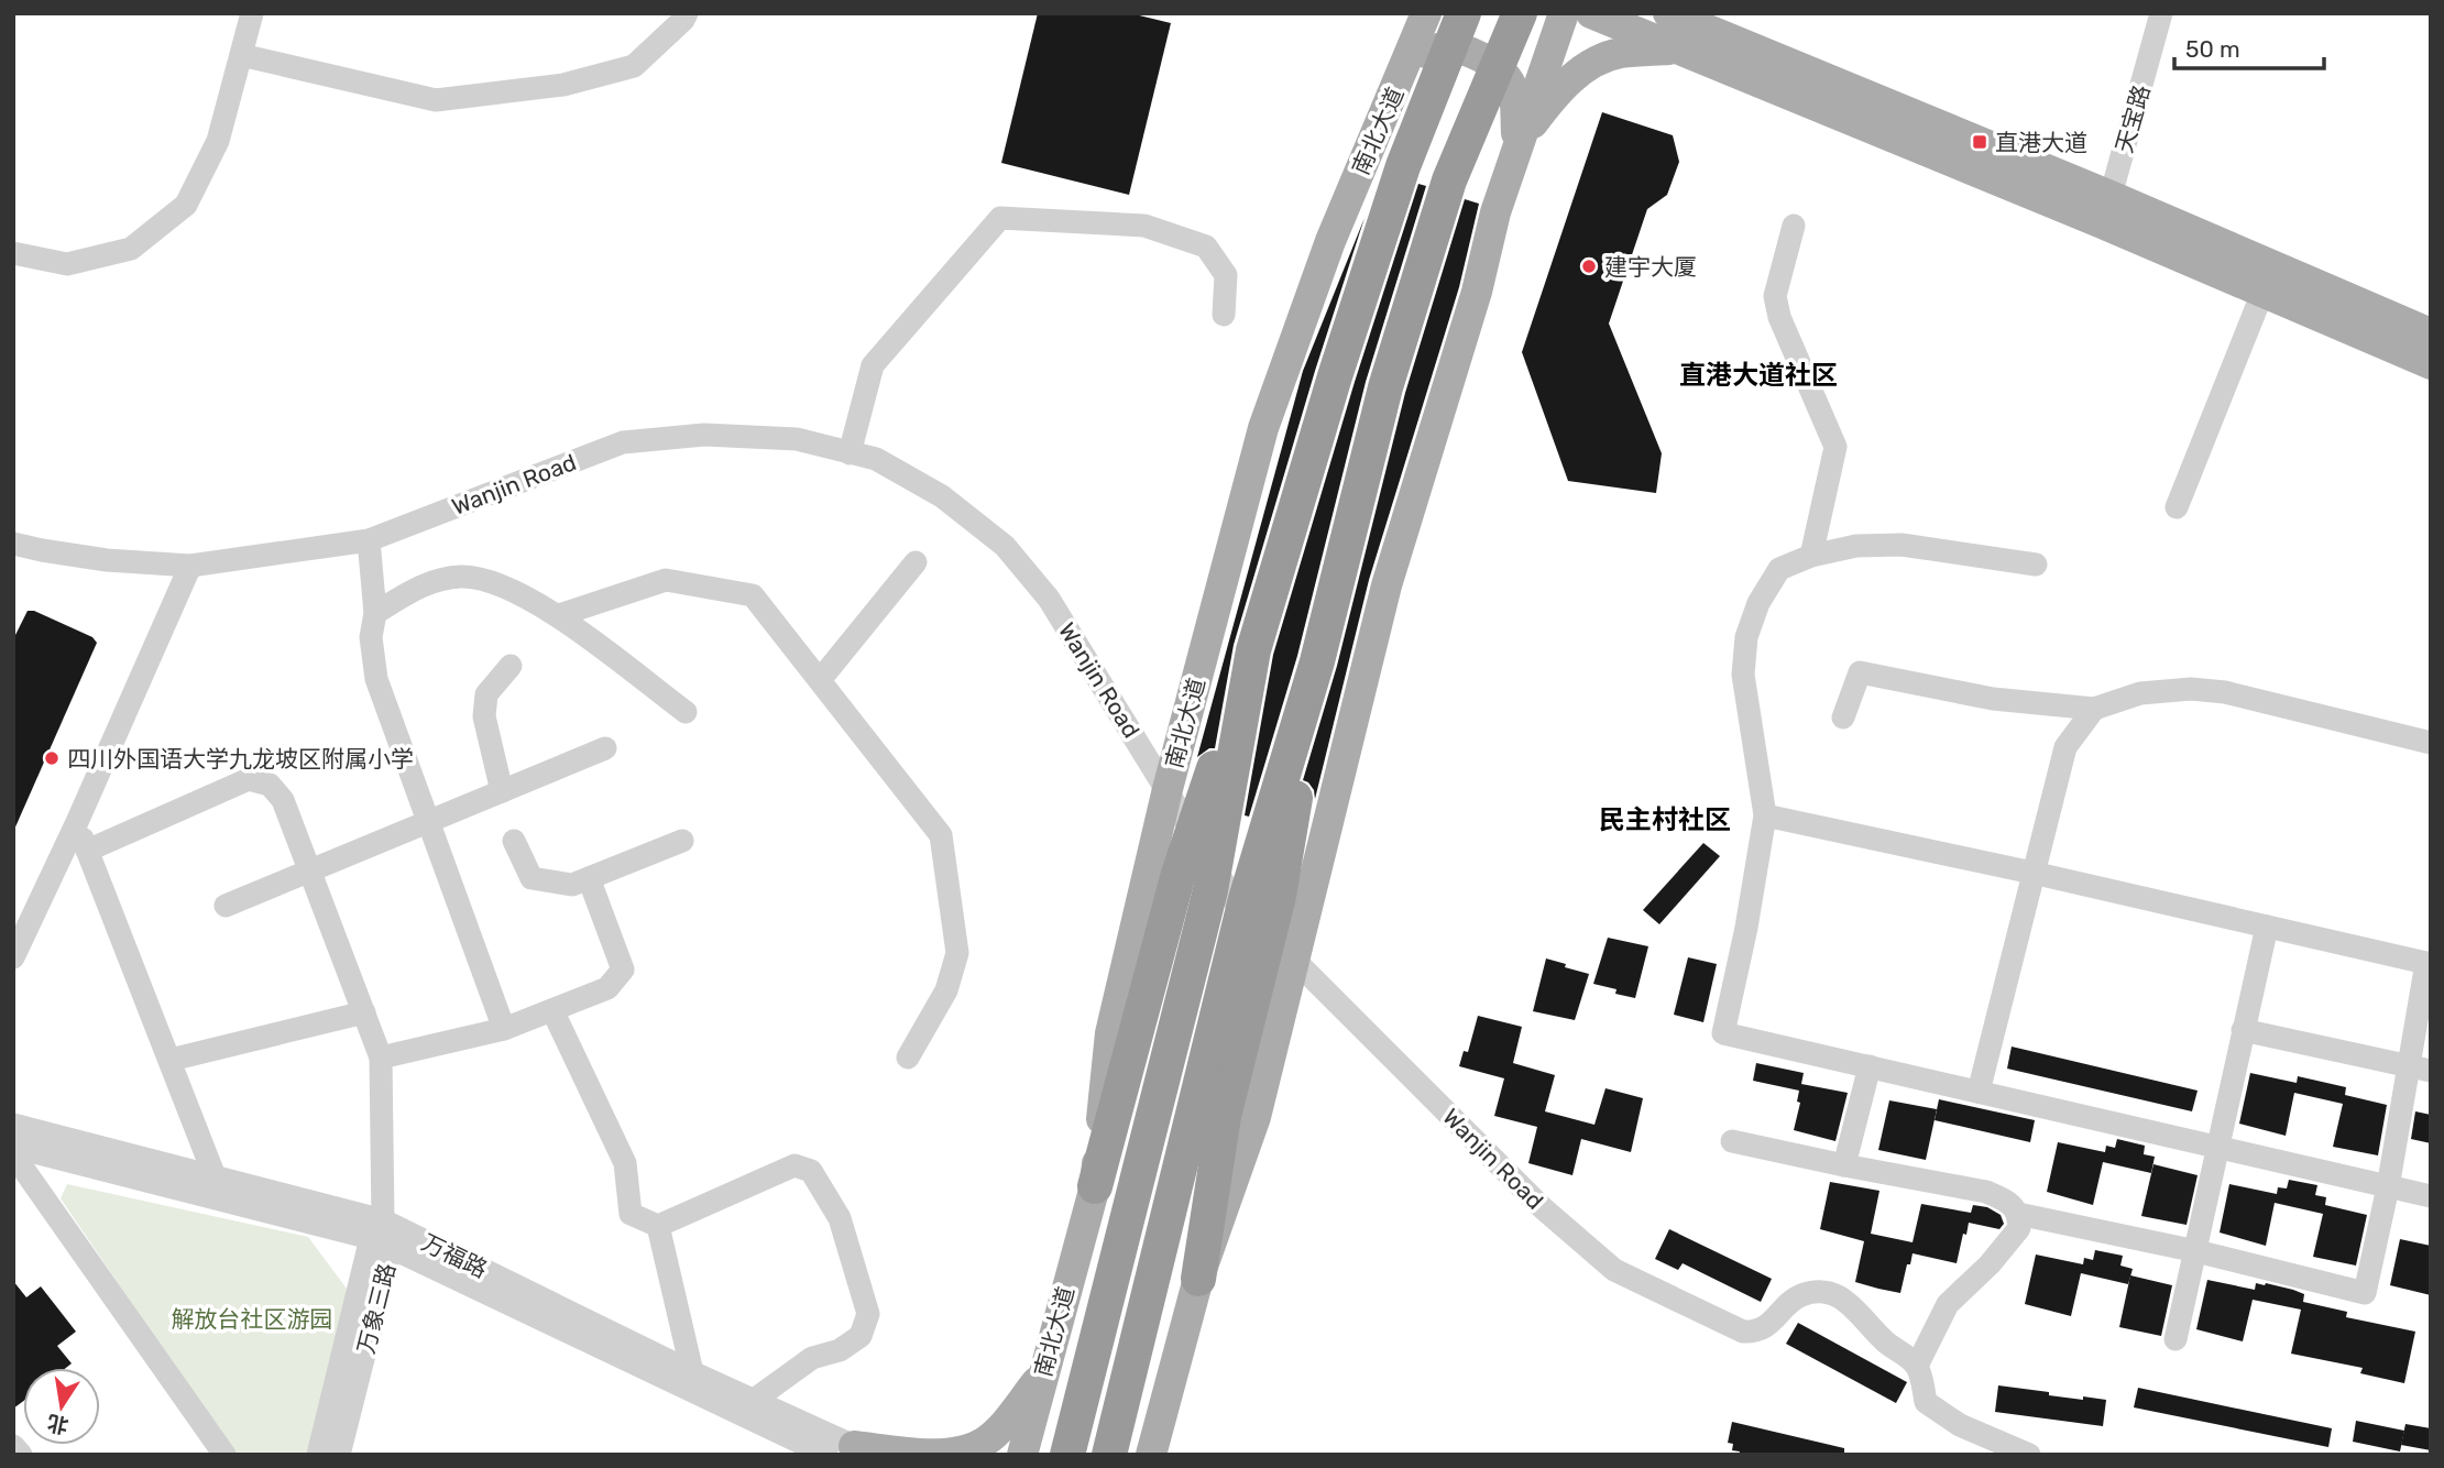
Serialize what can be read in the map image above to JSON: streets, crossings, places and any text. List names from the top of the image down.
{
  "streets": {
    "highway": ["南北大道"],
    "street": [
      "天宝路",
      "Wanjin Road",
      "万福路",
      "万象三路"
    ]
  },
  "crossings": [
    ["万福路", "万象三路"]
  ],
  "districts": ["直港大道社区", "民主村社区"],
  "parks": ["解放台社区游园"],
  "places": {
    "transit": ["直港大道"],
    "other": ["建宇大厦", "四川外国语大学九龙坡区附属小学"]
  },
  "scale_bar": "50 m",
  "north": "bottom"
}
